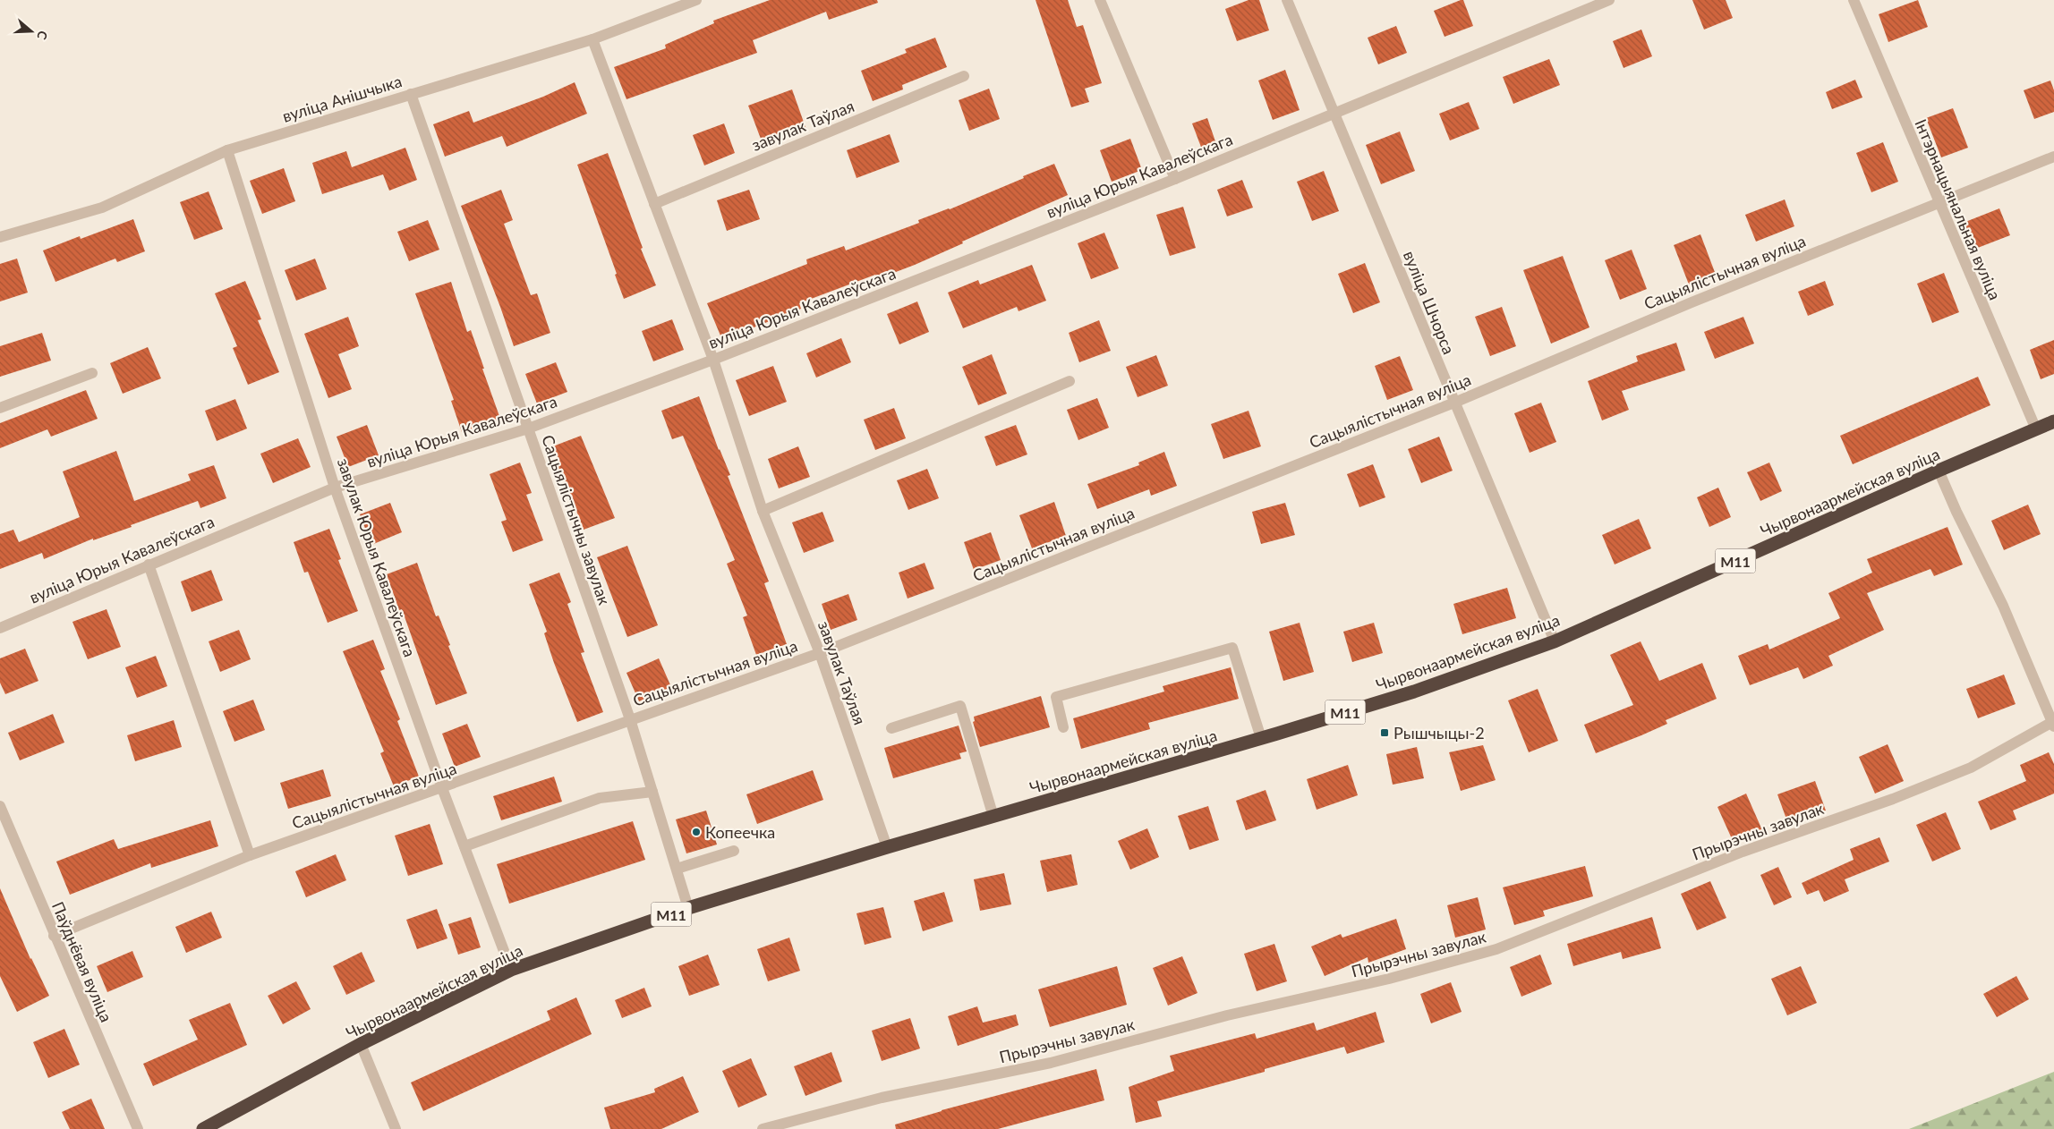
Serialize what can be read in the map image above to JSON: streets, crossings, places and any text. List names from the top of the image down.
{
  "streets": {
    "highway": ["Чырвонаармейская вуліца", "М11"],
    "street": [
      "вуліца Анішчыка",
      "завулак Таўлая",
      "вуліца Юрыя Кавалеўскага",
      "Інтэрнацыянальная вуліца",
      "Сацыялістычная вуліца",
      "вуліца Шчорса",
      "Сацыялістычны завулак",
      "завулак Юрыя Кавалеўскага",
      "Прырэчны завулак",
      "Паўднёвая вуліца"
    ]
  },
  "crossings": [
    ["вуліца Анішчыка", "завулак Таўлая"],
    ["вуліца Анішчыка", "Сацыялістычны завулак"],
    ["вуліца Анішчыка", "завулак Юрыя Кавалеўскага"],
    ["завулак Таўлая", "вуліца Юрыя Кавалеўскага"],
    ["завулак Таўлая", "Сацыялістычная вуліца"],
    ["завулак Таўлая", "Чырвонаармейская вуліца"],
    ["вуліца Юрыя Кавалеўскага", "вуліца Шчорса"],
    ["вуліца Юрыя Кавалеўскага", "Сацыялістычны завулак"],
    ["вуліца Юрыя Кавалеўскага", "завулак Юрыя Кавалеўскага"],
    ["Інтэрнацыянальная вуліца", "Сацыялістычная вуліца"],
    ["Інтэрнацыянальная вуліца", "Чырвонаармейская вуліца"],
    ["Сацыялістычная вуліца", "вуліца Шчорса"],
    ["Сацыялістычная вуліца", "Сацыялістычны завулак"],
    ["Сацыялістычная вуліца", "завулак Юрыя Кавалеўскага"],
    ["Сацыялістычная вуліца", "Паўднёвая вуліца"],
    ["вуліца Шчорса", "Чырвонаармейская вуліца"],
    ["Чырвонаармейская вуліца", "Сацыялістычны завулак"],
    ["Чырвонаармейская вуліца", "завулак Юрыя Кавалеўскага"]
  ],
  "places": {
    "transit": ["Рышчыцы-2"],
    "other": ["Копеечка"]
  },
  "north": "right"
}
